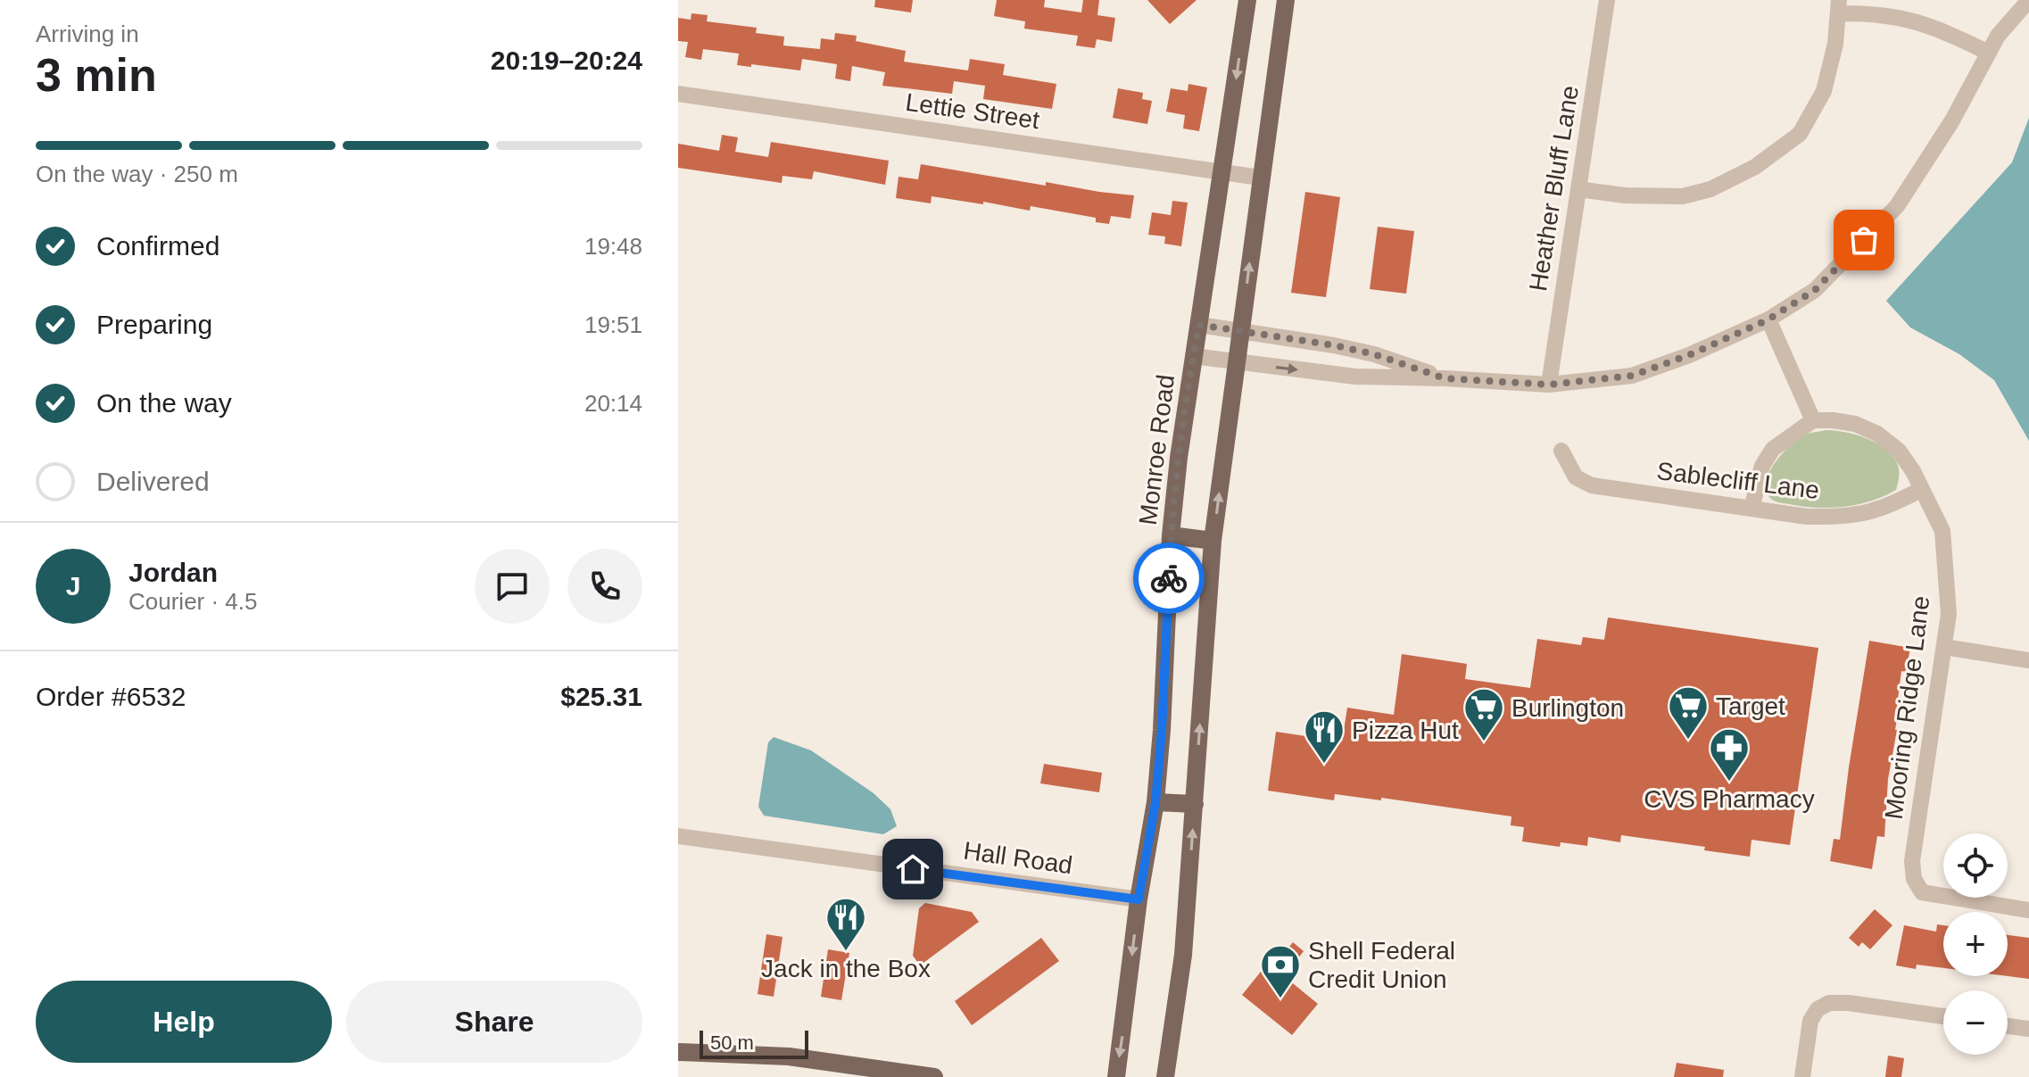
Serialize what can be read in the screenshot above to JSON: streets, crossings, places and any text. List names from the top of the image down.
{
  "streets": {
    "main road": ["Monroe Road"],
    "street": [
      "Lettie Street",
      "Heather Bluff Lane",
      "Sablecliff Lane",
      "Mooring Ridge Lane",
      "Hall Road"
    ]
  },
  "crossings": [
    ["Lettie Street", "Monroe Road"],
    ["Monroe Road", "Hall Road"],
    ["Sablecliff Lane", "Mooring Ridge Lane"]
  ],
  "places": {
    "supermarket": ["Target", "Burlington"],
    "restaurant": ["Pizza Hut", "Jack in the Box"],
    "pharmacy": ["CVS Pharmacy"],
    "bank": ["Shell Federal Credit Union"]
  },
  "scale_bar": "50 m",
  "page": {
    "heading": ["3 min", "Arriving in", "20:19–20:24"],
    "panel": [
      "Jordan",
      "Courier · 4.5",
      "Order #6532",
      "$25.31"
    ],
    "bar": "On the way · 250 m",
    "list": [
      ["Confirmed", "19:48"],
      ["Preparing", "19:51"],
      ["On the way", "20:14"],
      "Delivered"
    ],
    "round": "J",
    "map_buttons": ["+", "−"],
    "buttons": ["Help", "Share"],
    "scale": "50 m"
  }
}
